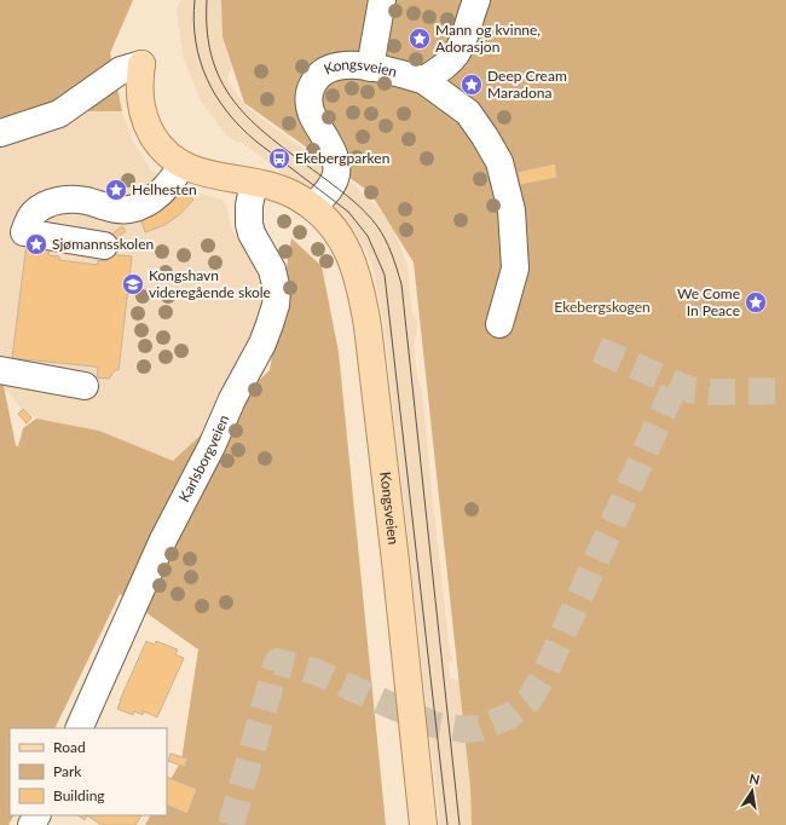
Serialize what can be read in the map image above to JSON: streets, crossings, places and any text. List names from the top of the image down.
{
  "streets": {
    "main road": ["Kongsveien"],
    "street": ["Karlsborgveien"]
  },
  "crossings": [
    ["Kongsveien", "Karlsborgveien"]
  ],
  "parks": ["Ekebergskogen"],
  "places": {
    "place": [
      "Mann og kvinne, Adorasjon",
      "Deep Cream Maradona",
      "Helhesten",
      "Sjømannsskolen",
      "We Come In Peace"
    ],
    "bus stop": ["Ekebergparken"],
    "school or university": ["Kongshavn videregående skole"]
  },
  "legend": ["Road", "Park", "Building"],
  "north": "top"
}
